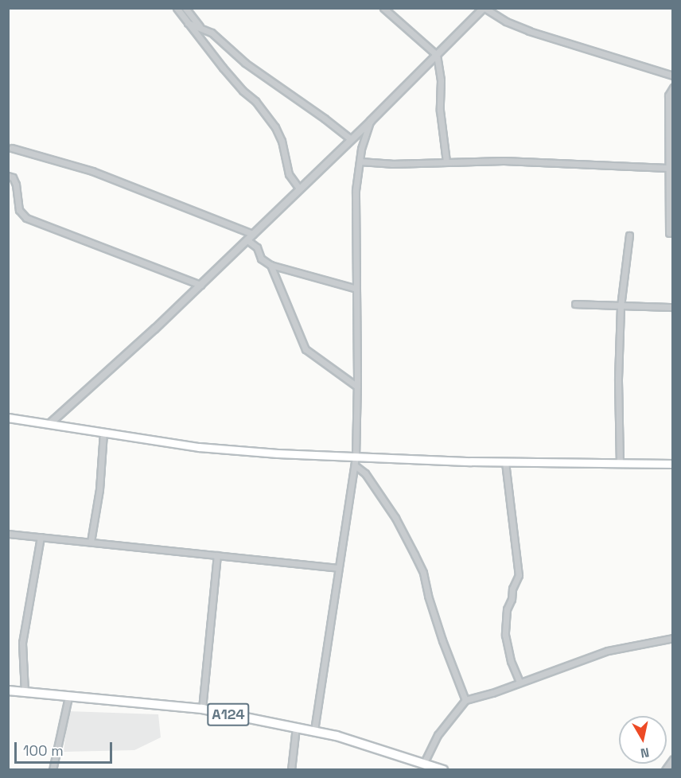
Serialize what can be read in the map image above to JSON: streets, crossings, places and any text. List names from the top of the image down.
{
  "streets": {
    "highway": ["A124"]
  },
  "scale_bar": "100 m",
  "north": "bottom"
}
